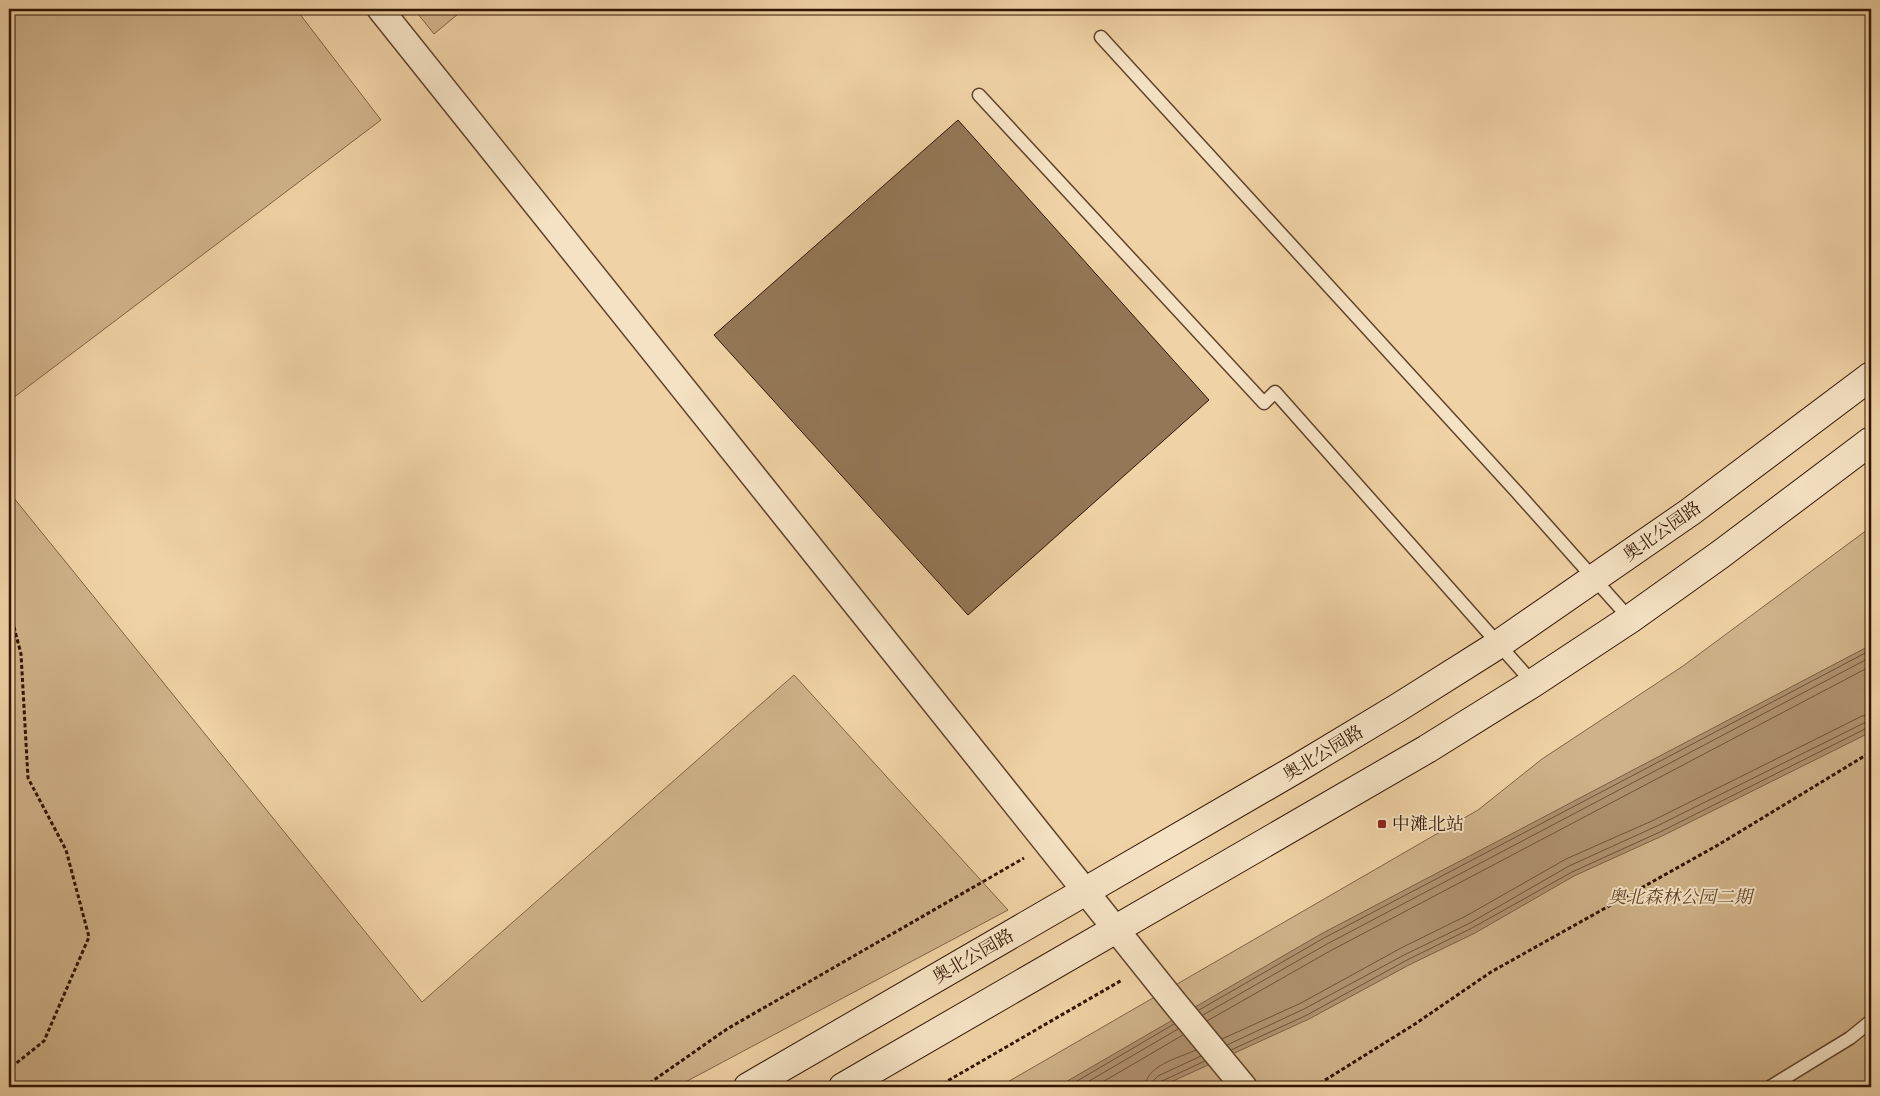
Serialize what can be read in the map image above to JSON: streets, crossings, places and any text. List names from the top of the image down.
{
  "streets": {
    "main road": ["奥北公园路"]
  },
  "parks": ["奥北森林公园二期"],
  "places": {
    "transit": ["中滩北站"]
  }
}
